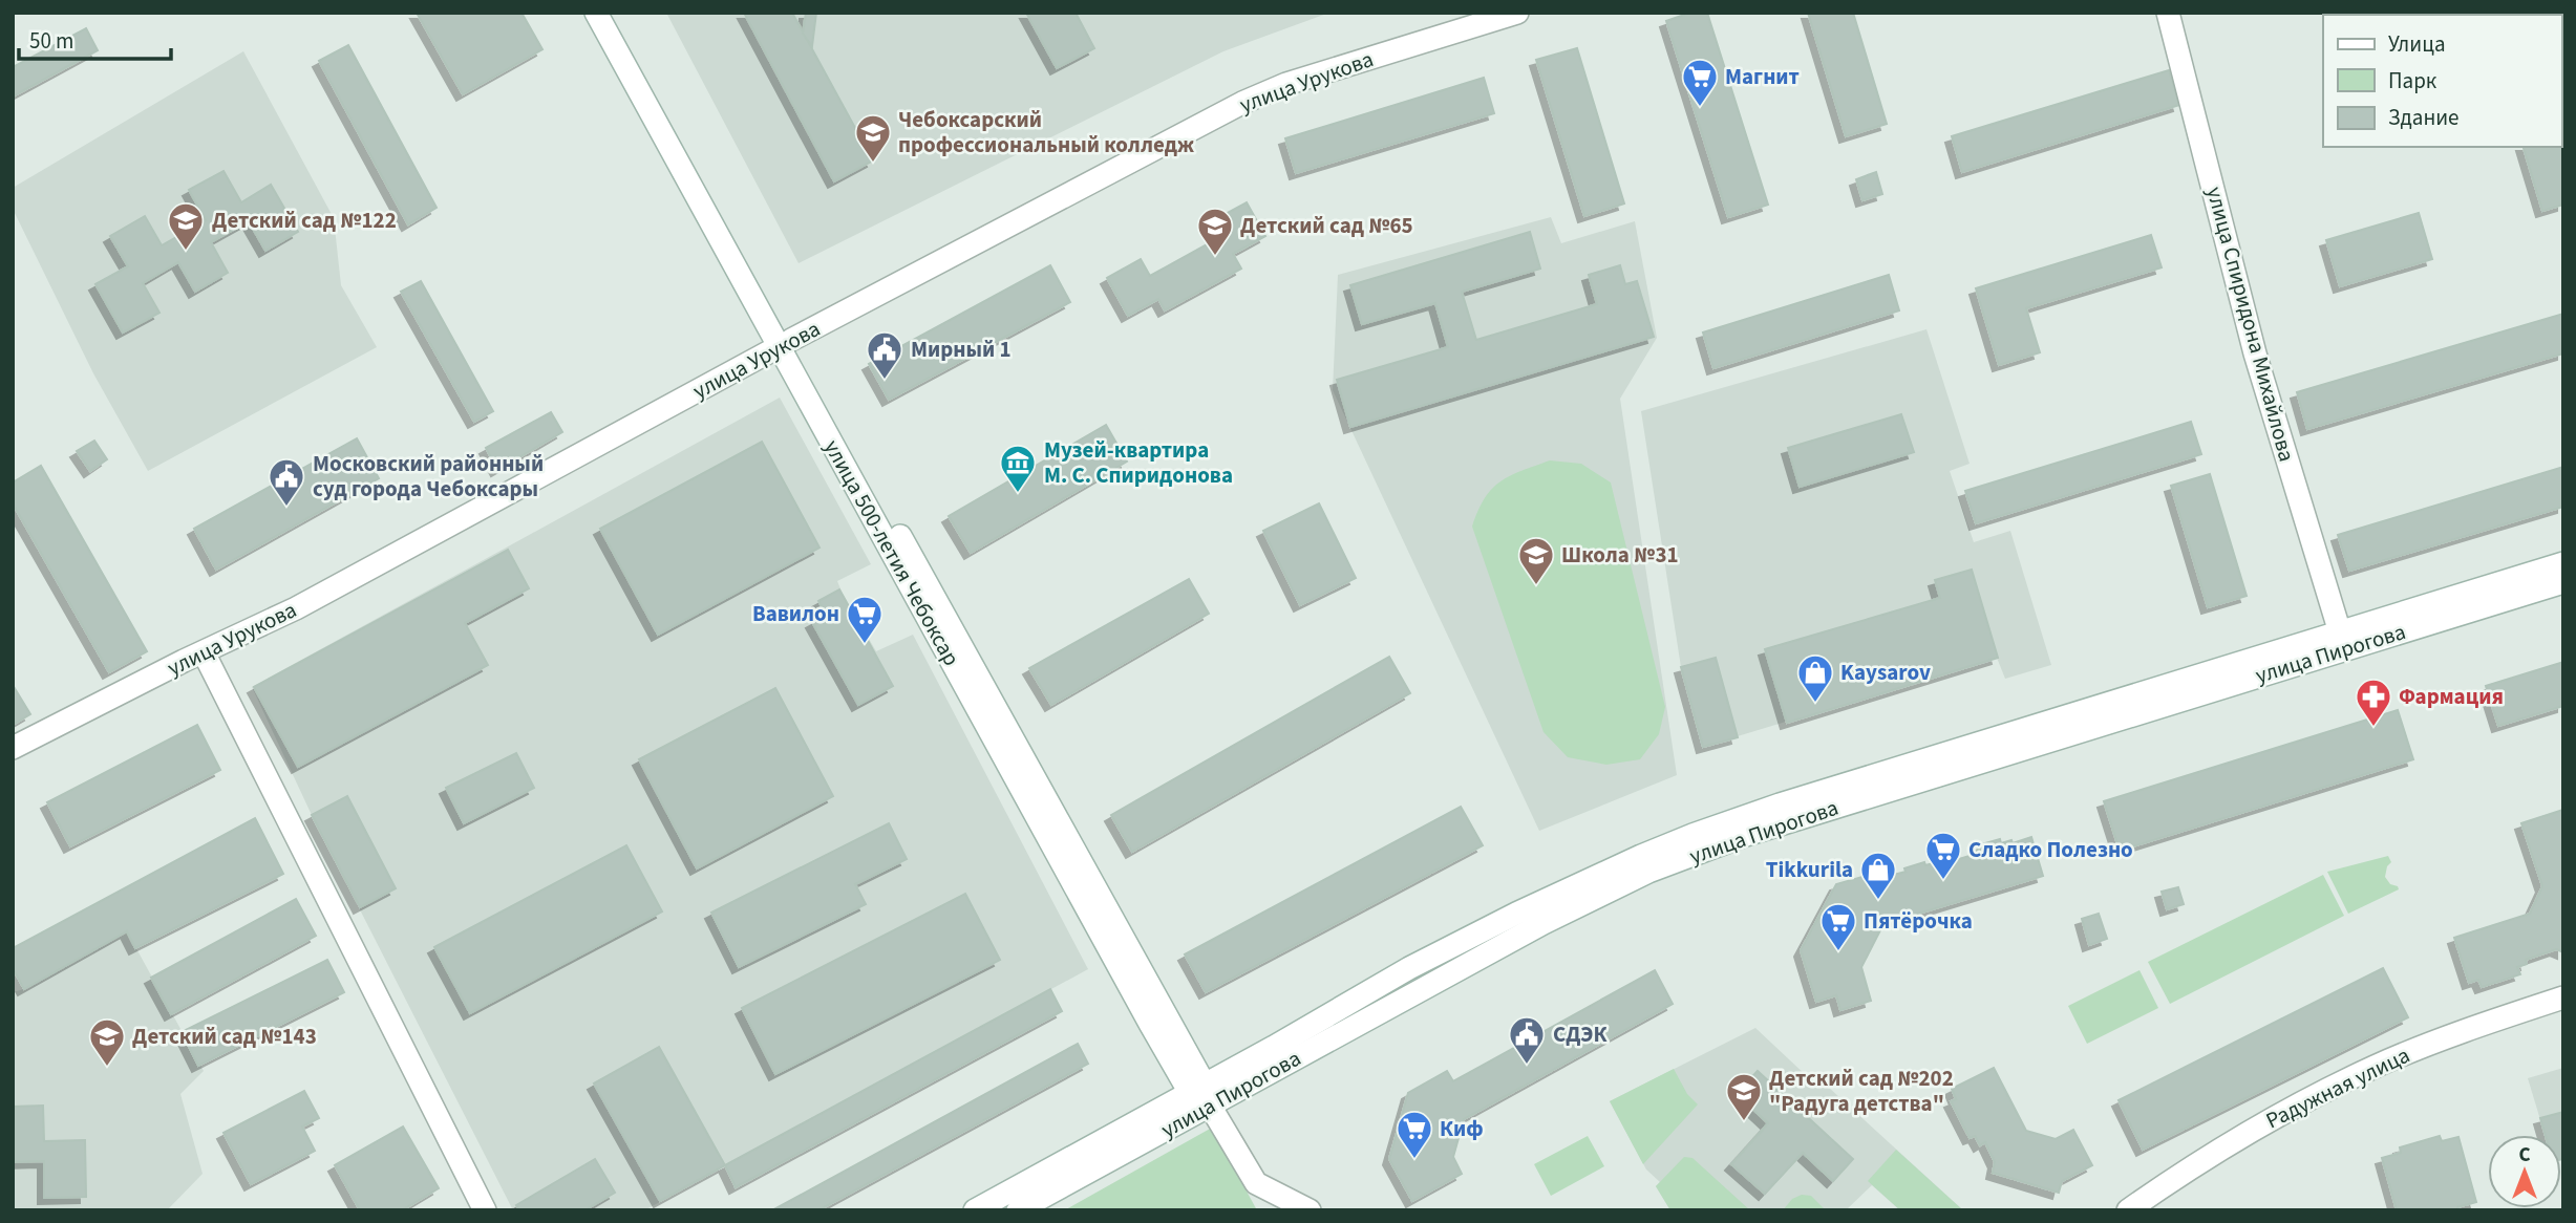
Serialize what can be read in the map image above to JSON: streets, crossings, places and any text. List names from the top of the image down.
{
  "streets": {
    "street": [
      "улица Урукова",
      "улица Спиридона Михайлова",
      "улица 500-летия Чебоксар",
      "улица Пирогова",
      "Радужная улица"
    ]
  },
  "crossings": [
    ["улица Урукова", "улица 500-летия Чебоксар"],
    ["улица Спиридона Михайлова", "улица Пирогова"],
    ["улица 500-летия Чебоксар", "улица Пирогова"]
  ],
  "places": {
    "supermarket": [
      "Магнит",
      "Вавилон",
      "Сладко Полезно",
      "Пятёрочка",
      "Киф"
    ],
    "school or university": [
      "Чебоксарский профессиональный колледж",
      "Детский сад №122",
      "Детский сад №65",
      "Школа №31",
      "Детский сад №143",
      "Детский сад №202 \"Радуга детства\""
    ],
    "public building": ["Мирный 1", "Московский районный суд города Чебоксары", "СДЭК"],
    "museum": ["Музей-квартира М. С. Спиридонова"],
    "shop": ["Kaysarov", "Tikkurila"],
    "pharmacy": ["Фармация"]
  },
  "legend": ["Улица", "Парк", "Здание"],
  "scale_bar": "50 m",
  "north": "top"
}
